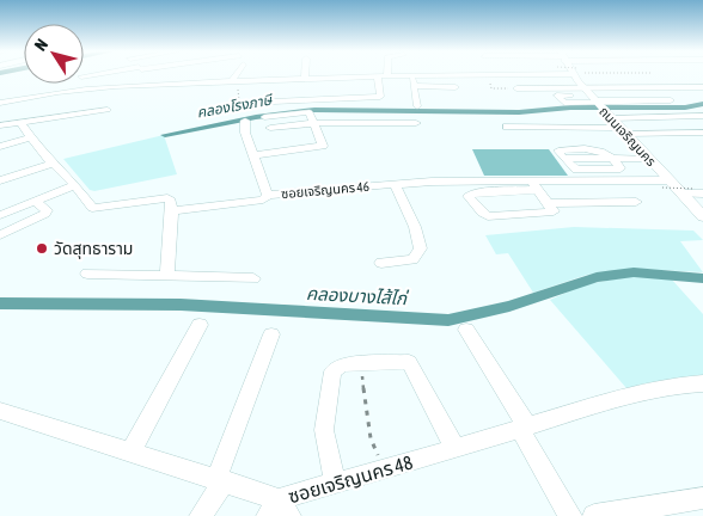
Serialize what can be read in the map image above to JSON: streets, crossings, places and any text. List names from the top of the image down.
{
  "streets": {
    "main road": ["ถนนเจริญนคร"],
    "street": ["ซอยเจริญนคร 46", "ซอยเจริญนคร 48"]
  },
  "crossings": [
    ["ถนนเจริญนคร", "ซอยเจริญนคร 46"]
  ],
  "water": ["คลองโรงภาษี", "คลองบางไส้ไก่"],
  "places": ["วัดสุทธาราม"],
  "north": "top left"
}
